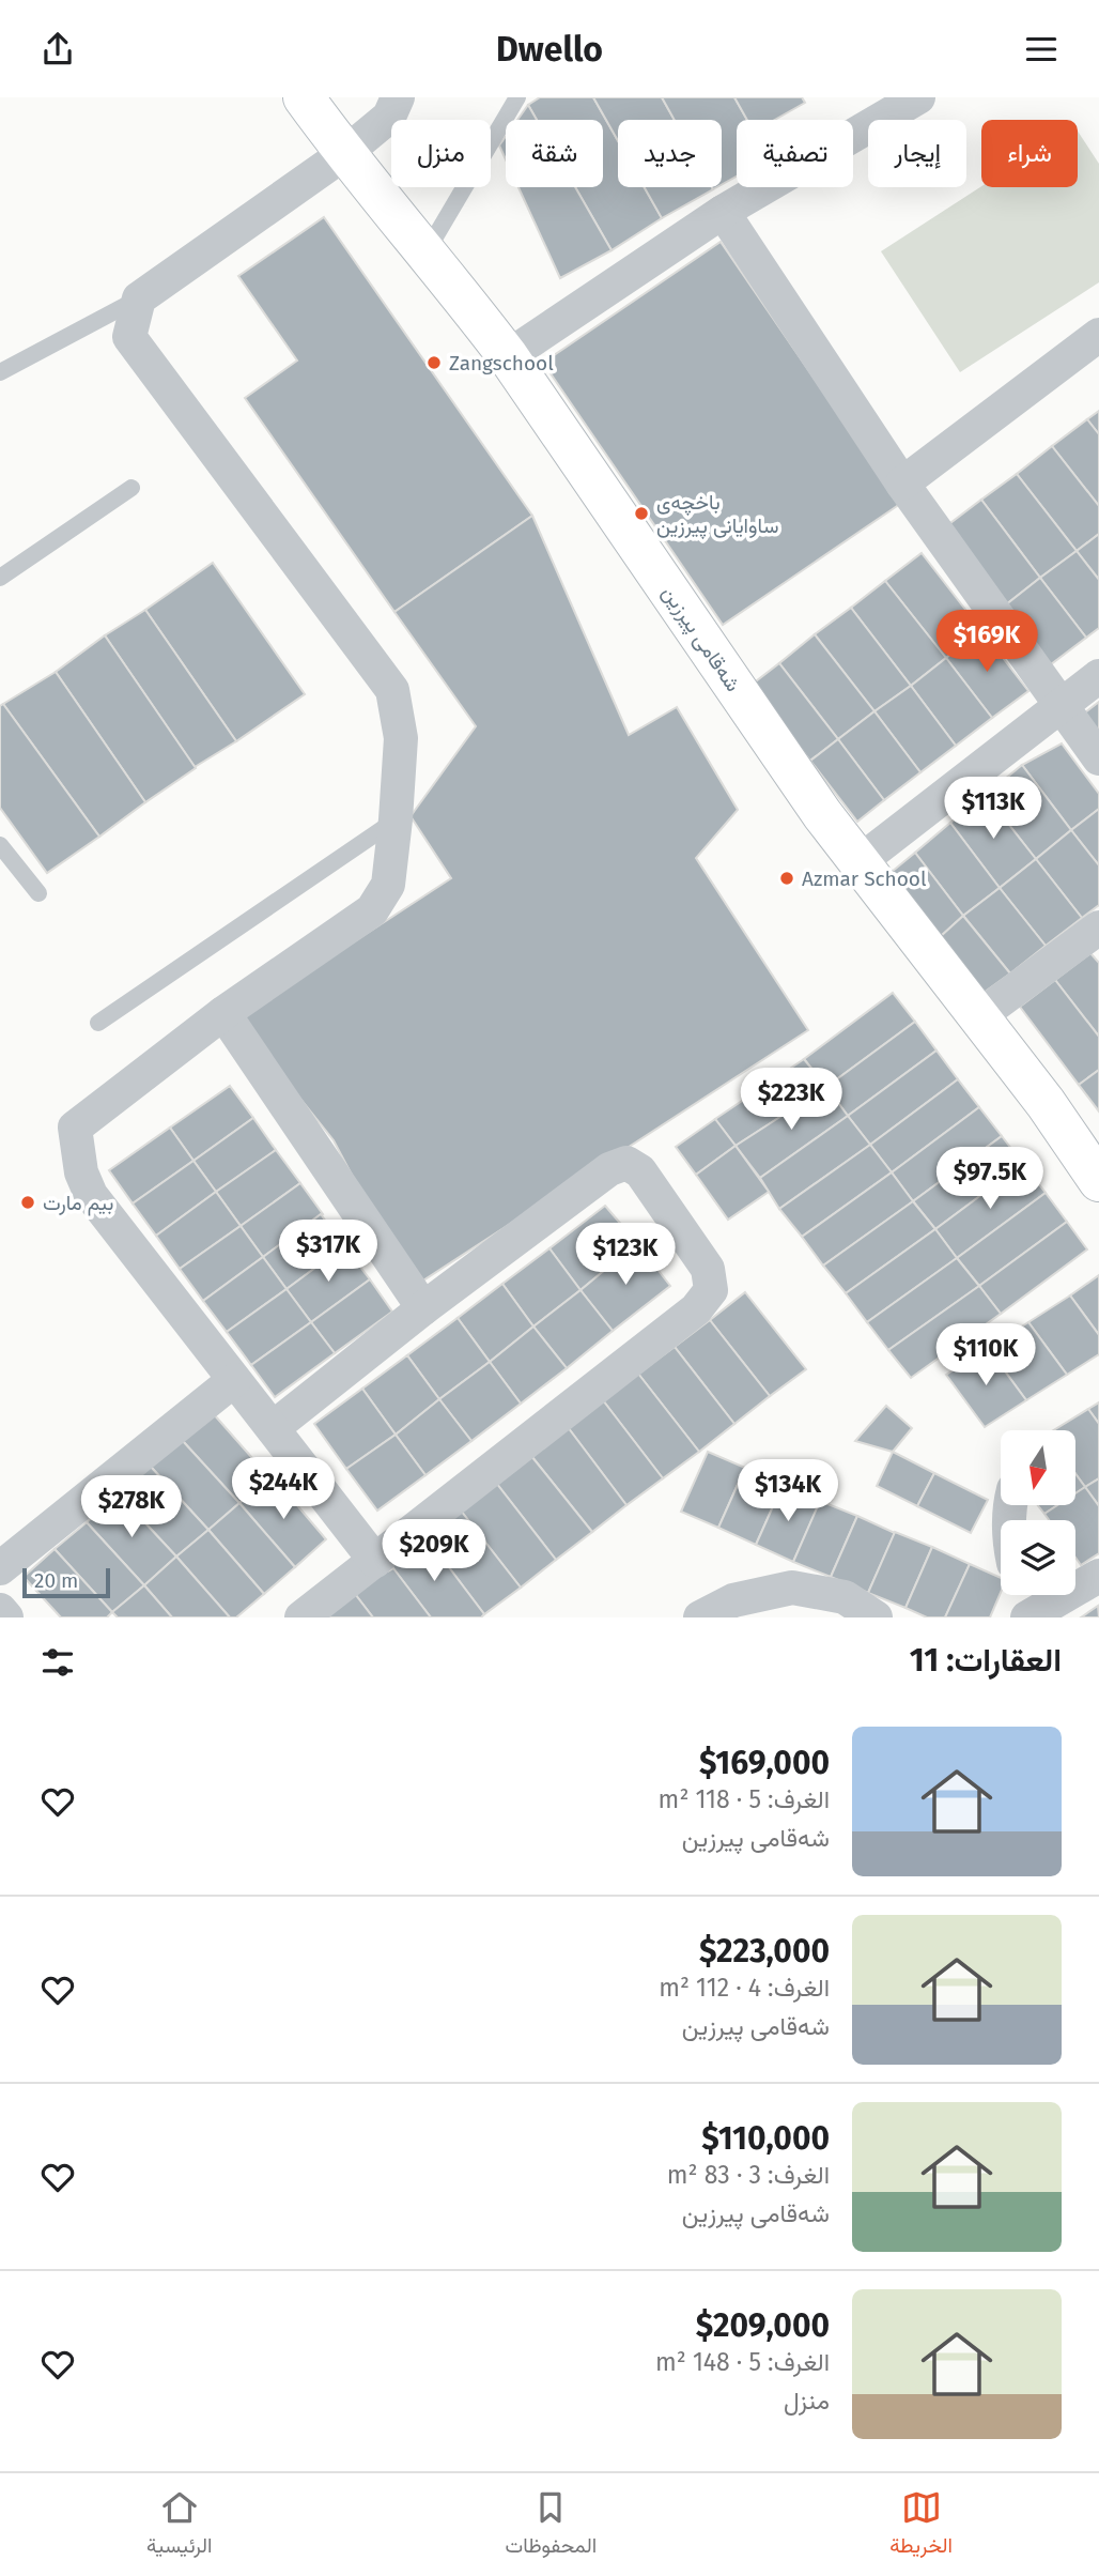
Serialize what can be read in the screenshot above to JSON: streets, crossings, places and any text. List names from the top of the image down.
{
  "streets": {
    "street": ["شەقامی پیرزین"]
  },
  "places": [
    "Zangschool",
    "باخچەی ساوایانی پیرزین",
    "Azmar School",
    "بیم مارت"
  ],
  "scale_bar": "20 m",
  "north": "bottom",
  "page": {
    "header": "Dwello",
    "chip": [
      "شراء",
      "إيجار",
      "تصفية",
      "جديد",
      "شقة",
      "منزل"
    ],
    "price": [
      "$169K",
      "$113K",
      "$223K",
      "$97.5K",
      "$317K",
      "$123K",
      "$110K",
      "$244K",
      "$134K",
      "$278K",
      "$209K"
    ],
    "scale": "20 m",
    "heading": "العقارات: 11",
    "list": [
      {
        "name": "$169,000",
        "note": "الغرف: 5 · 118 m² · شەقامی پیرزین"
      },
      {
        "name": "$223,000",
        "note": "الغرف: 4 · 112 m² · شەقامی پیرزین"
      },
      {
        "name": "$110,000",
        "note": "الغرف: 3 · 83 m² · شەقامی پیرزین"
      },
      {
        "name": "$209,000",
        "note": "الغرف: 5 · 148 m² · منزل"
      }
    ],
    "tabs": ["الخريطة", "المحفوظات", "الرئيسية"]
  }
}
